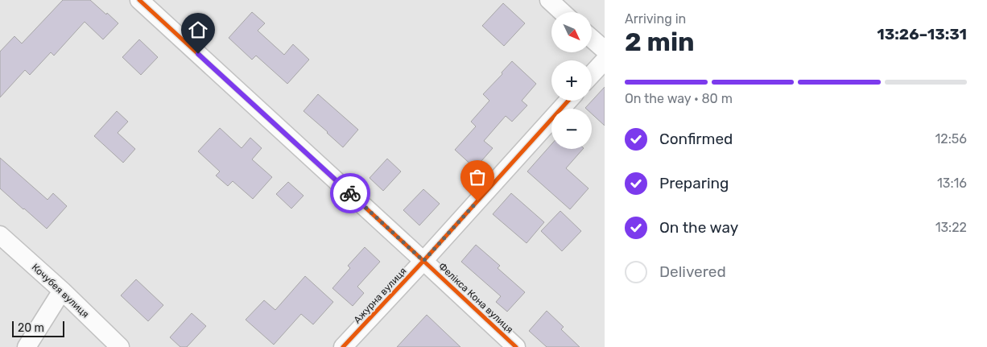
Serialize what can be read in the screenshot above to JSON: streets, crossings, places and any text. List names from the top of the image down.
{
  "streets": {
    "street": ["Кочубея вулиця", "Ажурна вулиця", "Фелікса Кона вулиця"]
  },
  "crossings": [
    ["Ажурна вулиця", "Фелікса Кона вулиця"]
  ],
  "scale_bar": "20 m",
  "north": "bottom right",
  "page": {
    "heading": ["2 min", "Arriving in", "13:26–13:31"],
    "map_buttons": ["+", "−"],
    "bar": "On the way · 80 m",
    "list": [
      ["Confirmed", "12:56"],
      ["Preparing", "13:16"],
      ["On the way", "13:22"],
      "Delivered"
    ],
    "scale": "20 m"
  }
}
